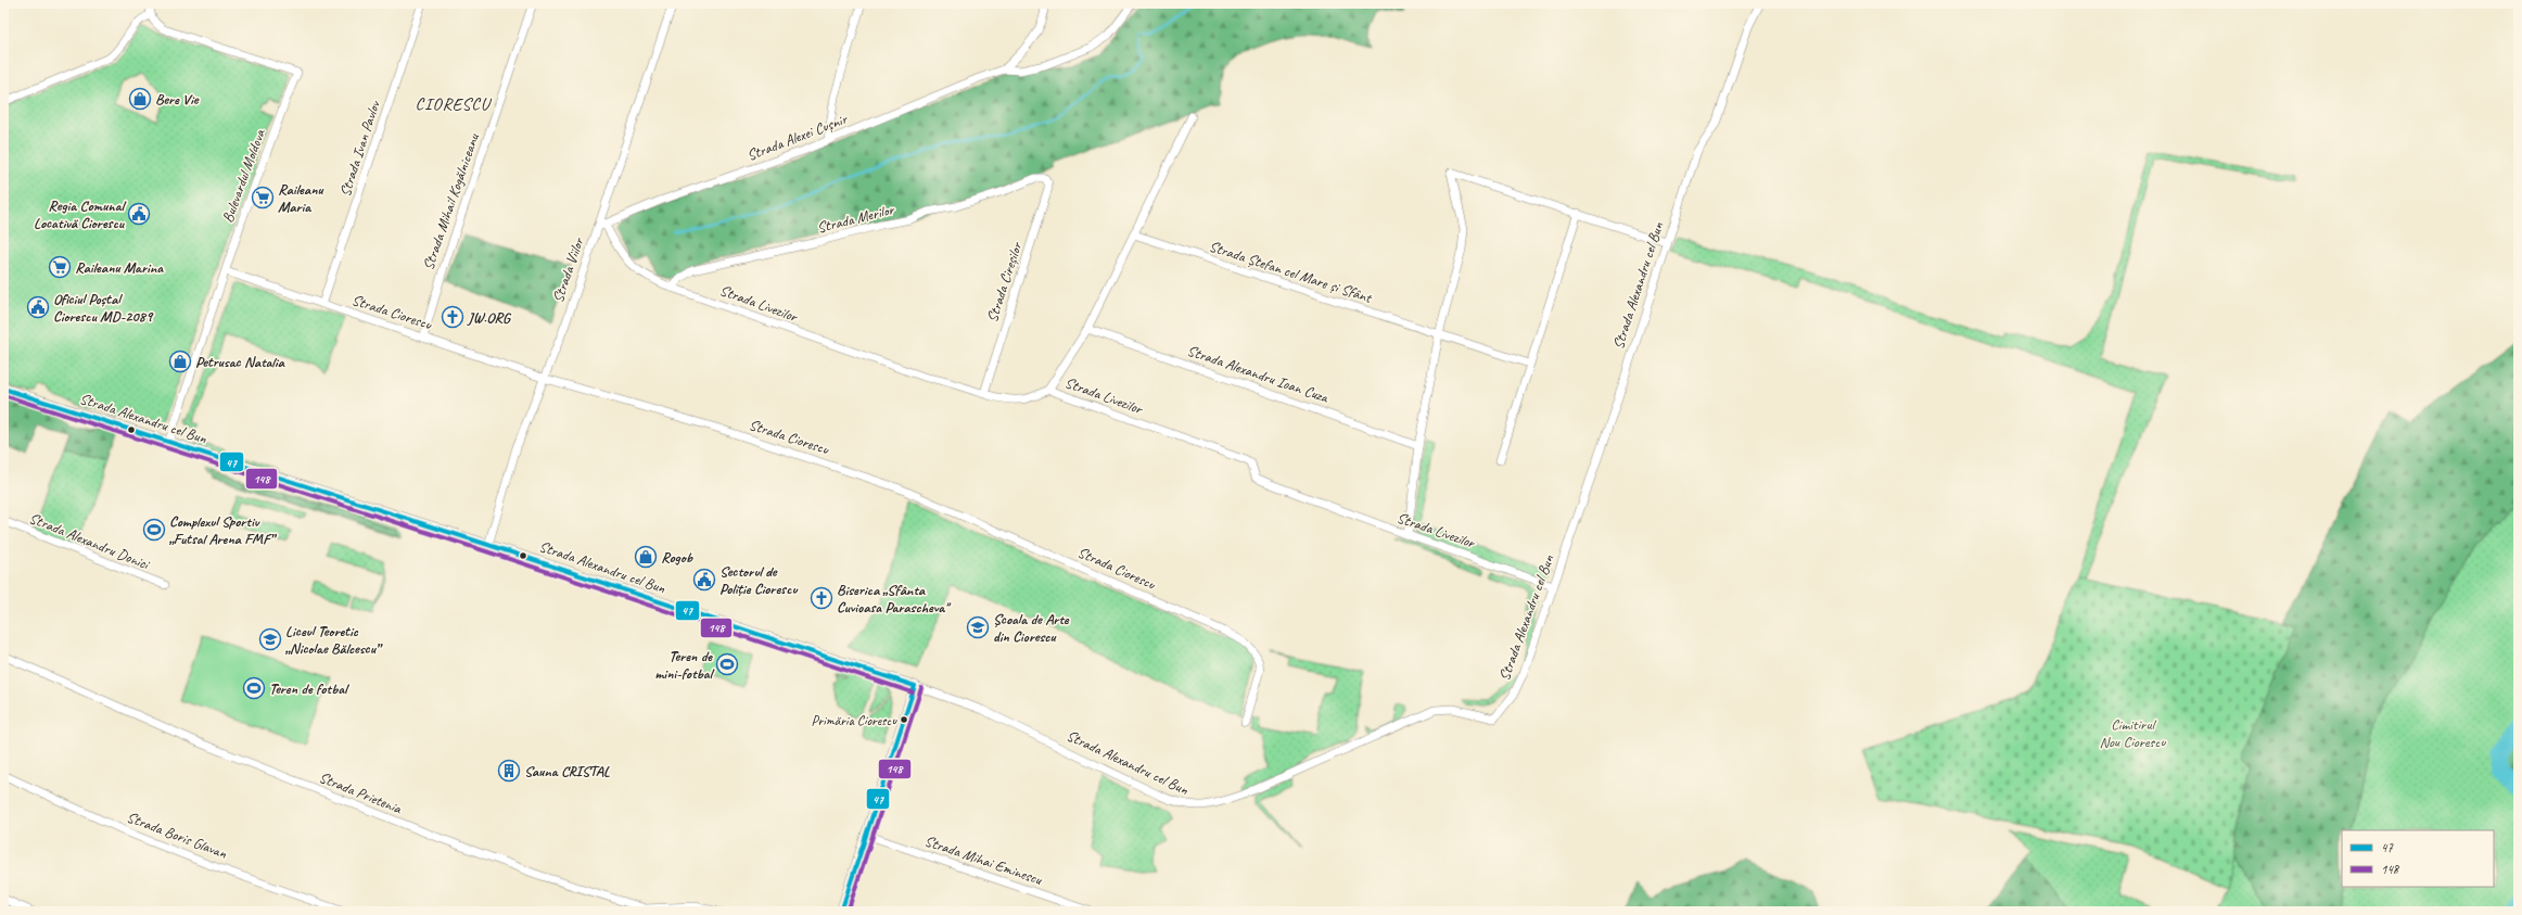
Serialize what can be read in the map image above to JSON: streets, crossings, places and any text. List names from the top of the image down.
{
  "streets": {
    "street": [
      "Strada Alexei Cușnir",
      "Strada Ivan Pavlov",
      "Bulevardul Moldova",
      "Strada Mihail Kogălniceanu",
      "Strada Merilor",
      "Strada Viilor",
      "Strada Ștefan cel Mare și Sfânt",
      "Strada Cireșilor",
      "Strada Alexandru cel Bun",
      "Strada Livezilor",
      "Strada Ciorescu",
      "Strada Alexandru Ioan Cuza",
      "Strada Alexandru Donici",
      "Strada Prietenia",
      "Strada Boris Glavan",
      "Strada Mihai Eminescu"
    ]
  },
  "crossings": [
    ["Strada Alexei Cușnir", "Strada Viilor"],
    ["Strada Alexei Cușnir", "Strada Livezilor"],
    ["Strada Ivan Pavlov", "Strada Ciorescu"],
    ["Bulevardul Moldova", "Strada Alexandru cel Bun"],
    ["Bulevardul Moldova", "Strada Ciorescu"],
    ["Strada Mihail Kogălniceanu", "Strada Ciorescu"],
    ["Strada Merilor", "Strada Cireșilor"],
    ["Strada Merilor", "Strada Livezilor"],
    ["Strada Viilor", "Strada Alexandru cel Bun"],
    ["Strada Viilor", "Strada Livezilor"],
    ["Strada Viilor", "Strada Ciorescu"],
    ["Strada Cireșilor", "Strada Livezilor"],
    ["Strada Alexandru cel Bun", "Strada Livezilor"]
  ],
  "districts": ["CIORESCU"],
  "parks": ["Cimitirul Nou Ciorescu"],
  "places": {
    "shop": ["Bere Vie", "Petrusac Natalia", "Rogob"],
    "supermarket": ["Raileanu Maria", "Raileanu Marina"],
    "public building": ["Regia Comunal Locativă Ciorescu", "Oficiul Poștal Ciorescu MD-2089", "Sectorul de Poliție Ciorescu"],
    "church": ["JW.ORG", "Biserica „Sfânta Cuvioasa Parascheva\""],
    "sports": ["Complexul Sportiv „Futsal Arena FMF”", "Teren de mini-fotbal", "Teren de fotbal"],
    "school or university": ["Școala de Arte din Ciorescu", "Liceul Teoretic „Nicolae Bălcescu”"],
    "other": ["Primăria Ciorescu"],
    "building": ["Sauna CRISTAL"]
  },
  "lines": ["transit line 47", "transit line 148"],
  "legend": ["47", "148"]
}
